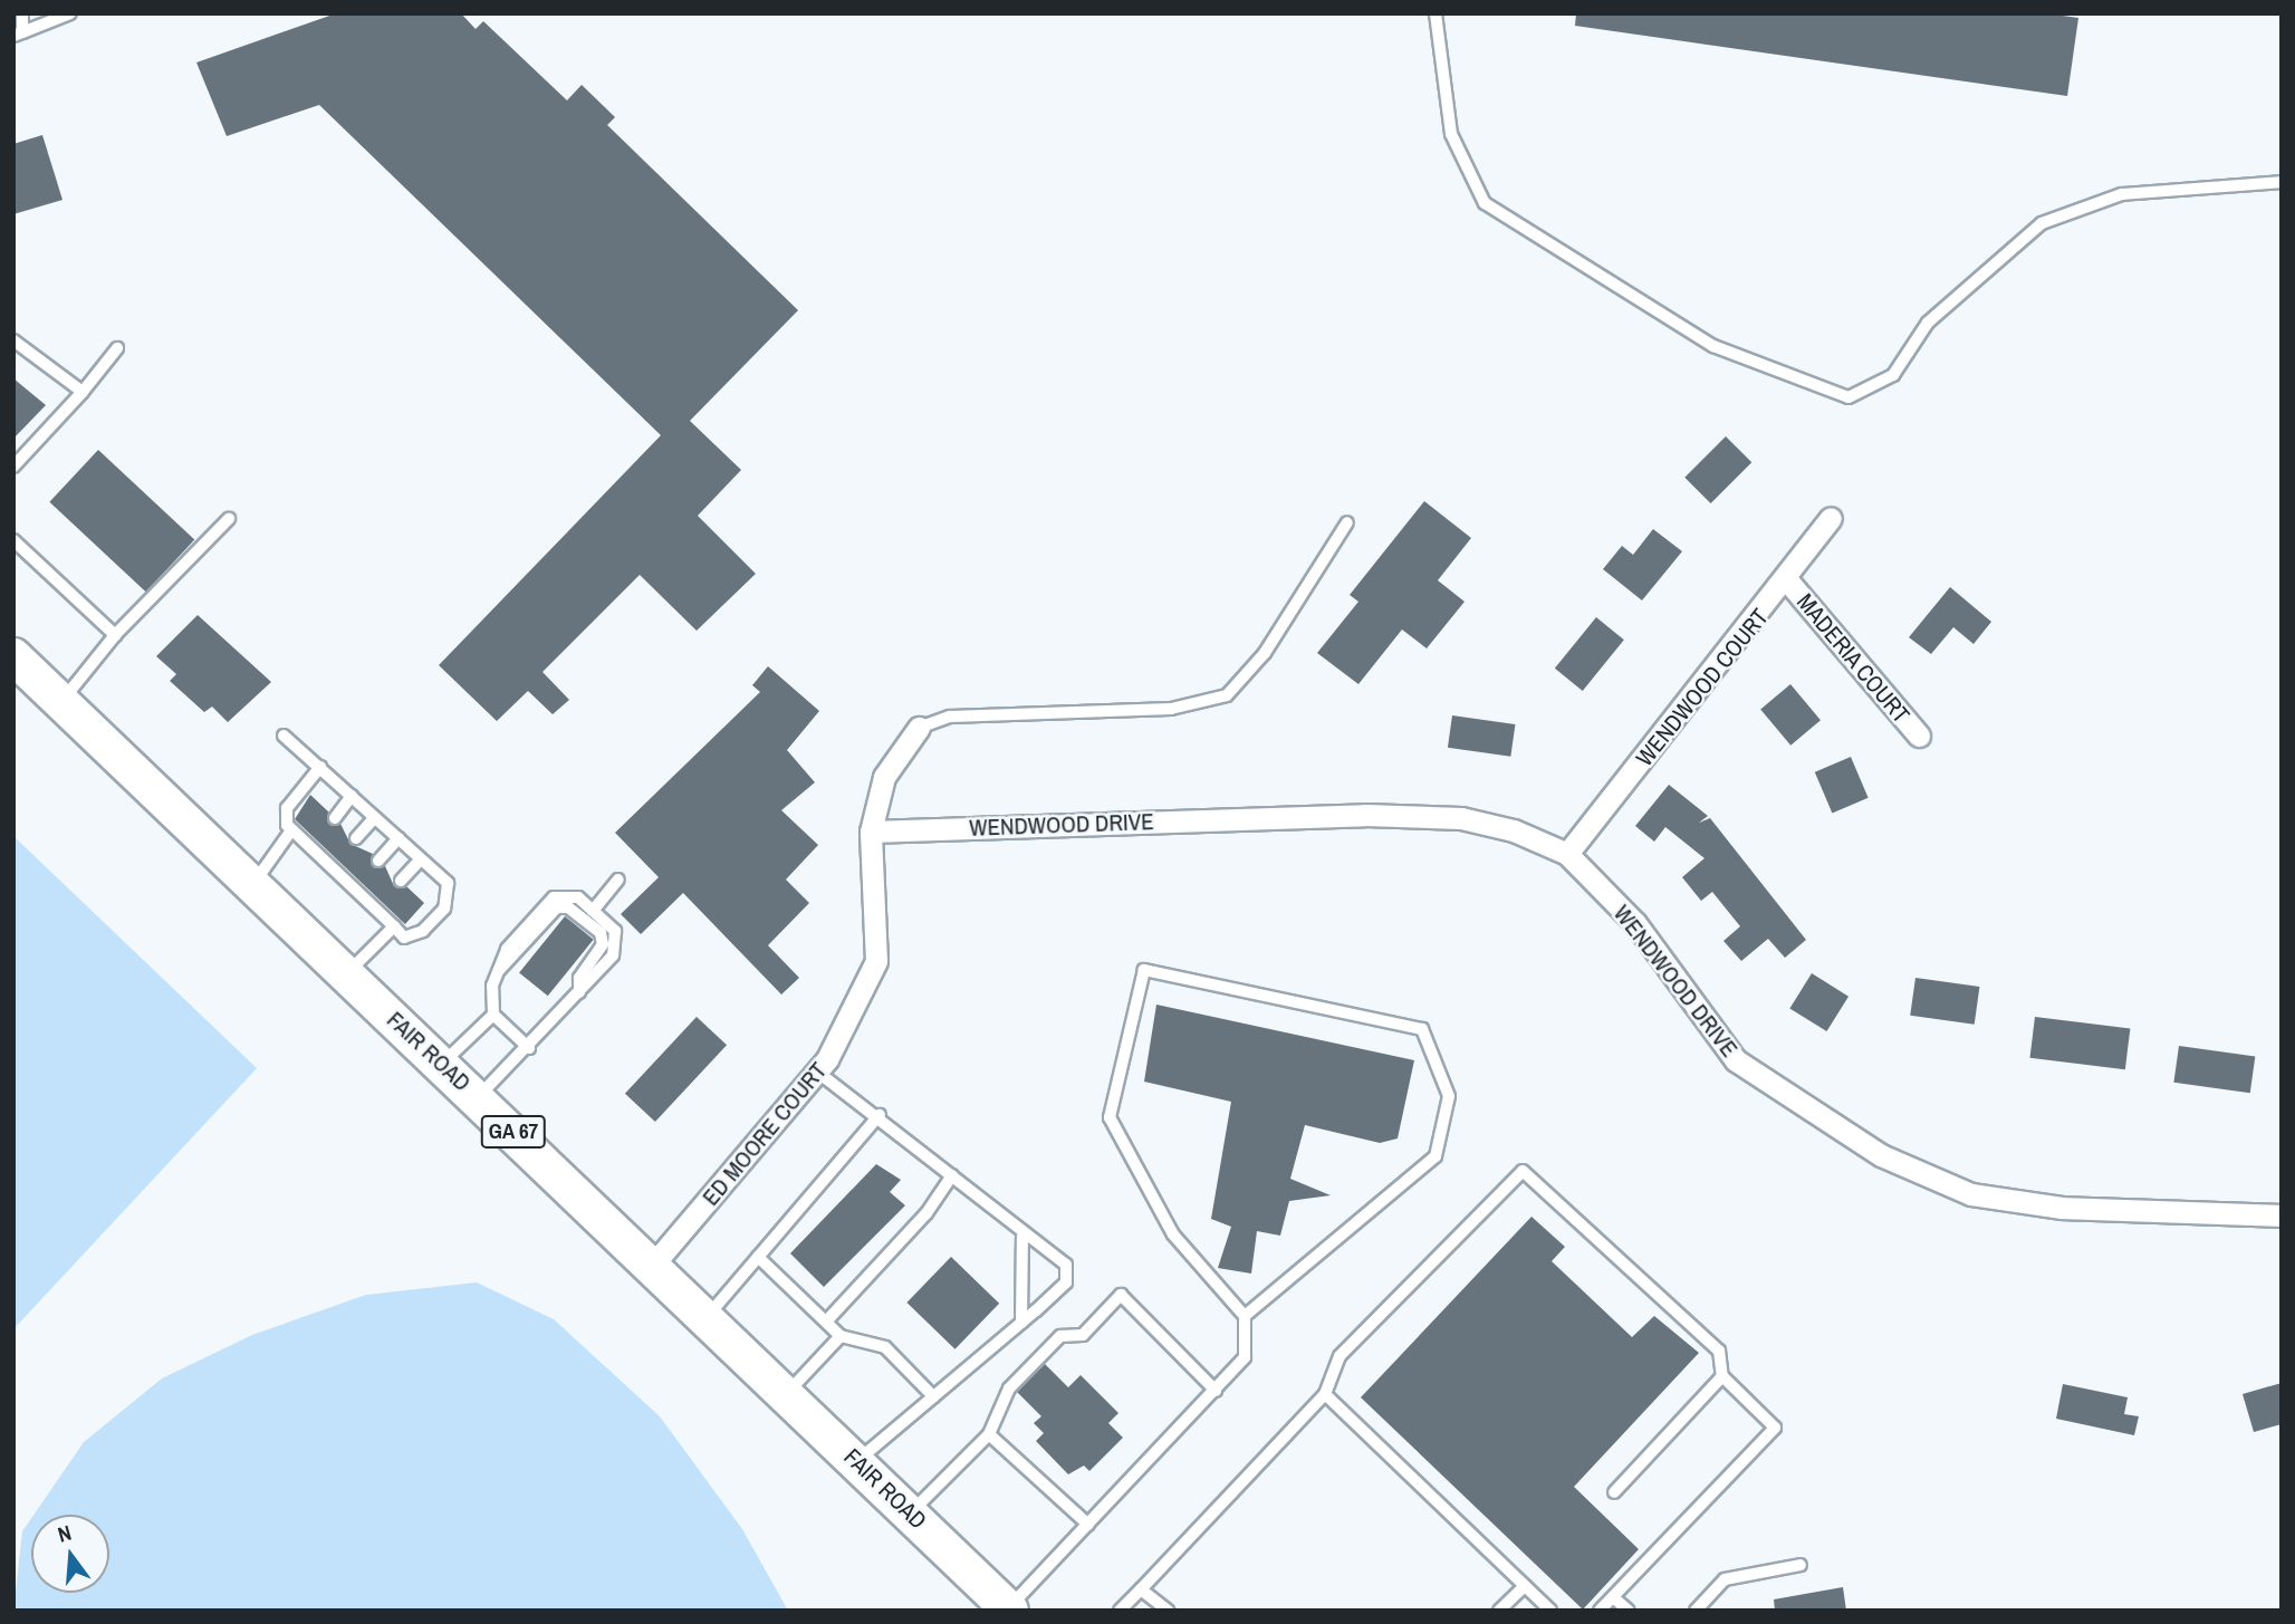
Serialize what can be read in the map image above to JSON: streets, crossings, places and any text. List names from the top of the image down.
{
  "streets": {
    "main road": ["FAIR ROAD", "GA 67"],
    "street": [
      "MADERIA COURT",
      "WENDWOOD COURT",
      "WENDWOOD DRIVE",
      "ED MOORE COURT"
    ]
  },
  "crossings": [
    ["MADERIA COURT", "WENDWOOD COURT"],
    ["WENDWOOD COURT", "WENDWOOD DRIVE"],
    ["WENDWOOD DRIVE", "ED MOORE COURT"],
    ["FAIR ROAD", "ED MOORE COURT"]
  ],
  "north": "top"
}
